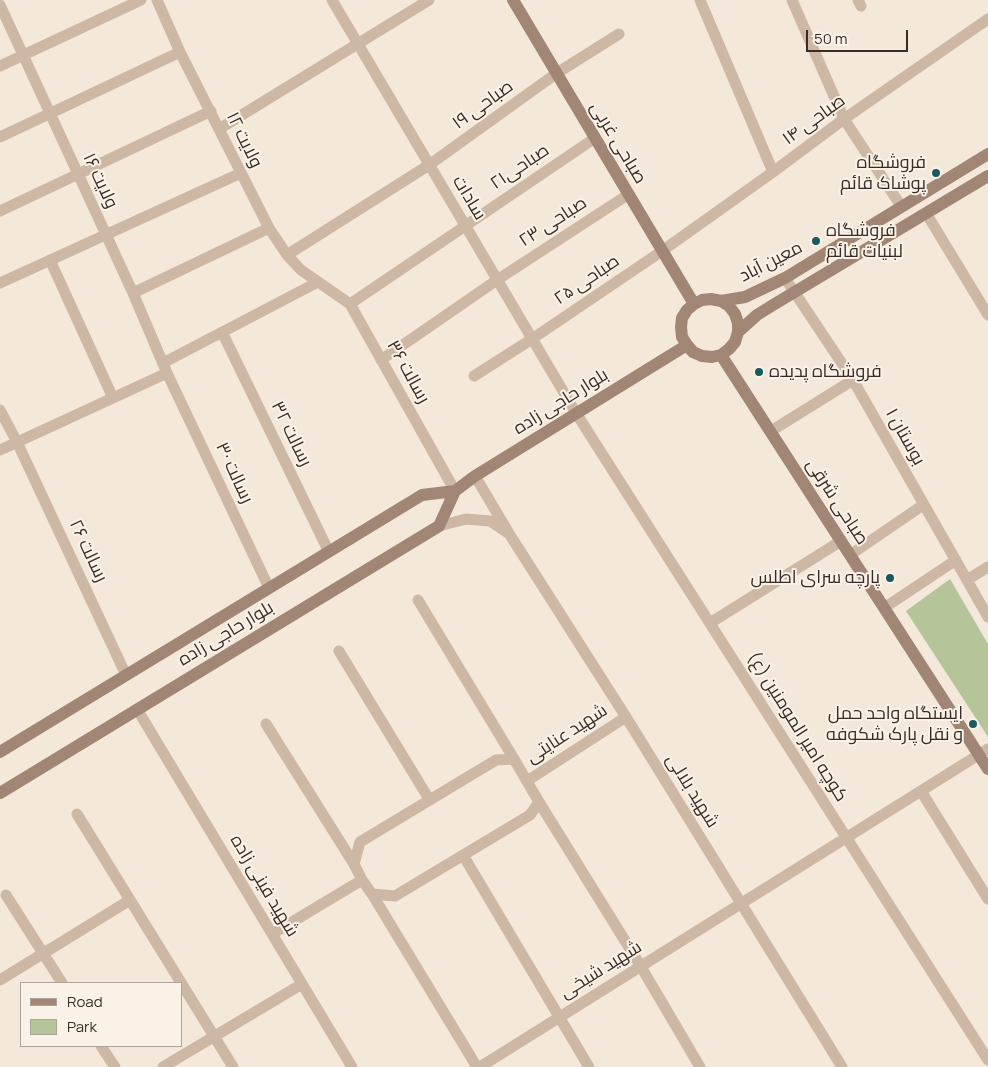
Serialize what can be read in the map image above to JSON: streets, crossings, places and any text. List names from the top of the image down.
{
  "streets": {
    "street": [
      "صباحی ۱۹",
      "صباحی ۱۴",
      "ولایت ۱۲",
      "صباحی غربی",
      "صباحی۲۱",
      "ولایت ۱۶",
      "سادات",
      "صباحی ۲۳",
      "معین آباد",
      "صباحی ۲۵",
      "رسالت ۳۶",
      "بلوار حاجی زاده",
      "رسالت ۳۲",
      "بوستان ۱",
      "رسالت ۳۰",
      "صباحی شرقی",
      "رسالت ۲۶",
      "کوچه امیر المومنین (ع)",
      "شهید عنایتی",
      "شهید بلالی",
      "شهید فینی زاده",
      "شهید شیخی"
    ]
  },
  "crossings": [
    ["صباحی ۱۹", "ولایت ۱۲"],
    ["صباحی ۱۹", "صباحی غربی"],
    ["صباحی ۱۹", "سادات"],
    ["صباحی ۱۴", "صباحی غربی"],
    ["صباحی ۱۴", "صباحی ۲۵"],
    ["ولایت ۱۲", "رسالت ۳۶"],
    ["صباحی غربی", "صباحی۲۱"],
    ["صباحی غربی", "صباحی ۲۳"],
    ["صباحی غربی", "معین آباد"],
    ["صباحی غربی", "صباحی ۲۵"],
    ["صباحی غربی", "بلوار حاجی زاده"],
    ["صباحی غربی", "صباحی شرقی"],
    ["صباحی۲۱", "سادات"],
    ["صباحی۲۱", "رسالت ۳۶"],
    ["ولایت ۱۶", "رسالت ۳۰"],
    ["سادات", "صباحی ۲۳"],
    ["سادات", "صباحی ۲۵"],
    ["سادات", "بلوار حاجی زاده"],
    ["سادات", "کوچه امیر المومنین (ع)"],
    ["صباحی ۲۳", "رسالت ۳۶"],
    ["معین آباد", "بلوار حاجی زاده"],
    ["معین آباد", "بوستان ۱"],
    ["معین آباد", "صباحی شرقی"],
    ["رسالت ۳۶", "بلوار حاجی زاده"],
    ["بلوار حاجی زاده", "رسالت ۳۲"],
    ["بلوار حاجی زاده", "رسالت ۳۰"],
    ["بلوار حاجی زاده", "صباحی شرقی"],
    ["بلوار حاجی زاده", "رسالت ۲۶"],
    ["بلوار حاجی زاده", "کوچه امیر المومنین (ع)"],
    ["بلوار حاجی زاده", "شهید بلالی"],
    ["بلوار حاجی زاده", "شهید فینی زاده"],
    ["صباحی شرقی", "شهید شیخی"],
    ["کوچه امیر المومنین (ع)", "شهید شیخی"],
    ["شهید عنایتی", "شهید بلالی"],
    ["شهید بلالی", "شهید شیخی"]
  ],
  "places": [
    "فروشگاه پوشاک قائم",
    "فروشگاه لبنیات قائم",
    "فروشگاه پدیده",
    "پارچه سرای اطلس",
    "ایستگاه واحد حمل و نقل پارک شکوفه"
  ],
  "legend": ["Road", "Park"],
  "scale_bar": "50 m"
}
